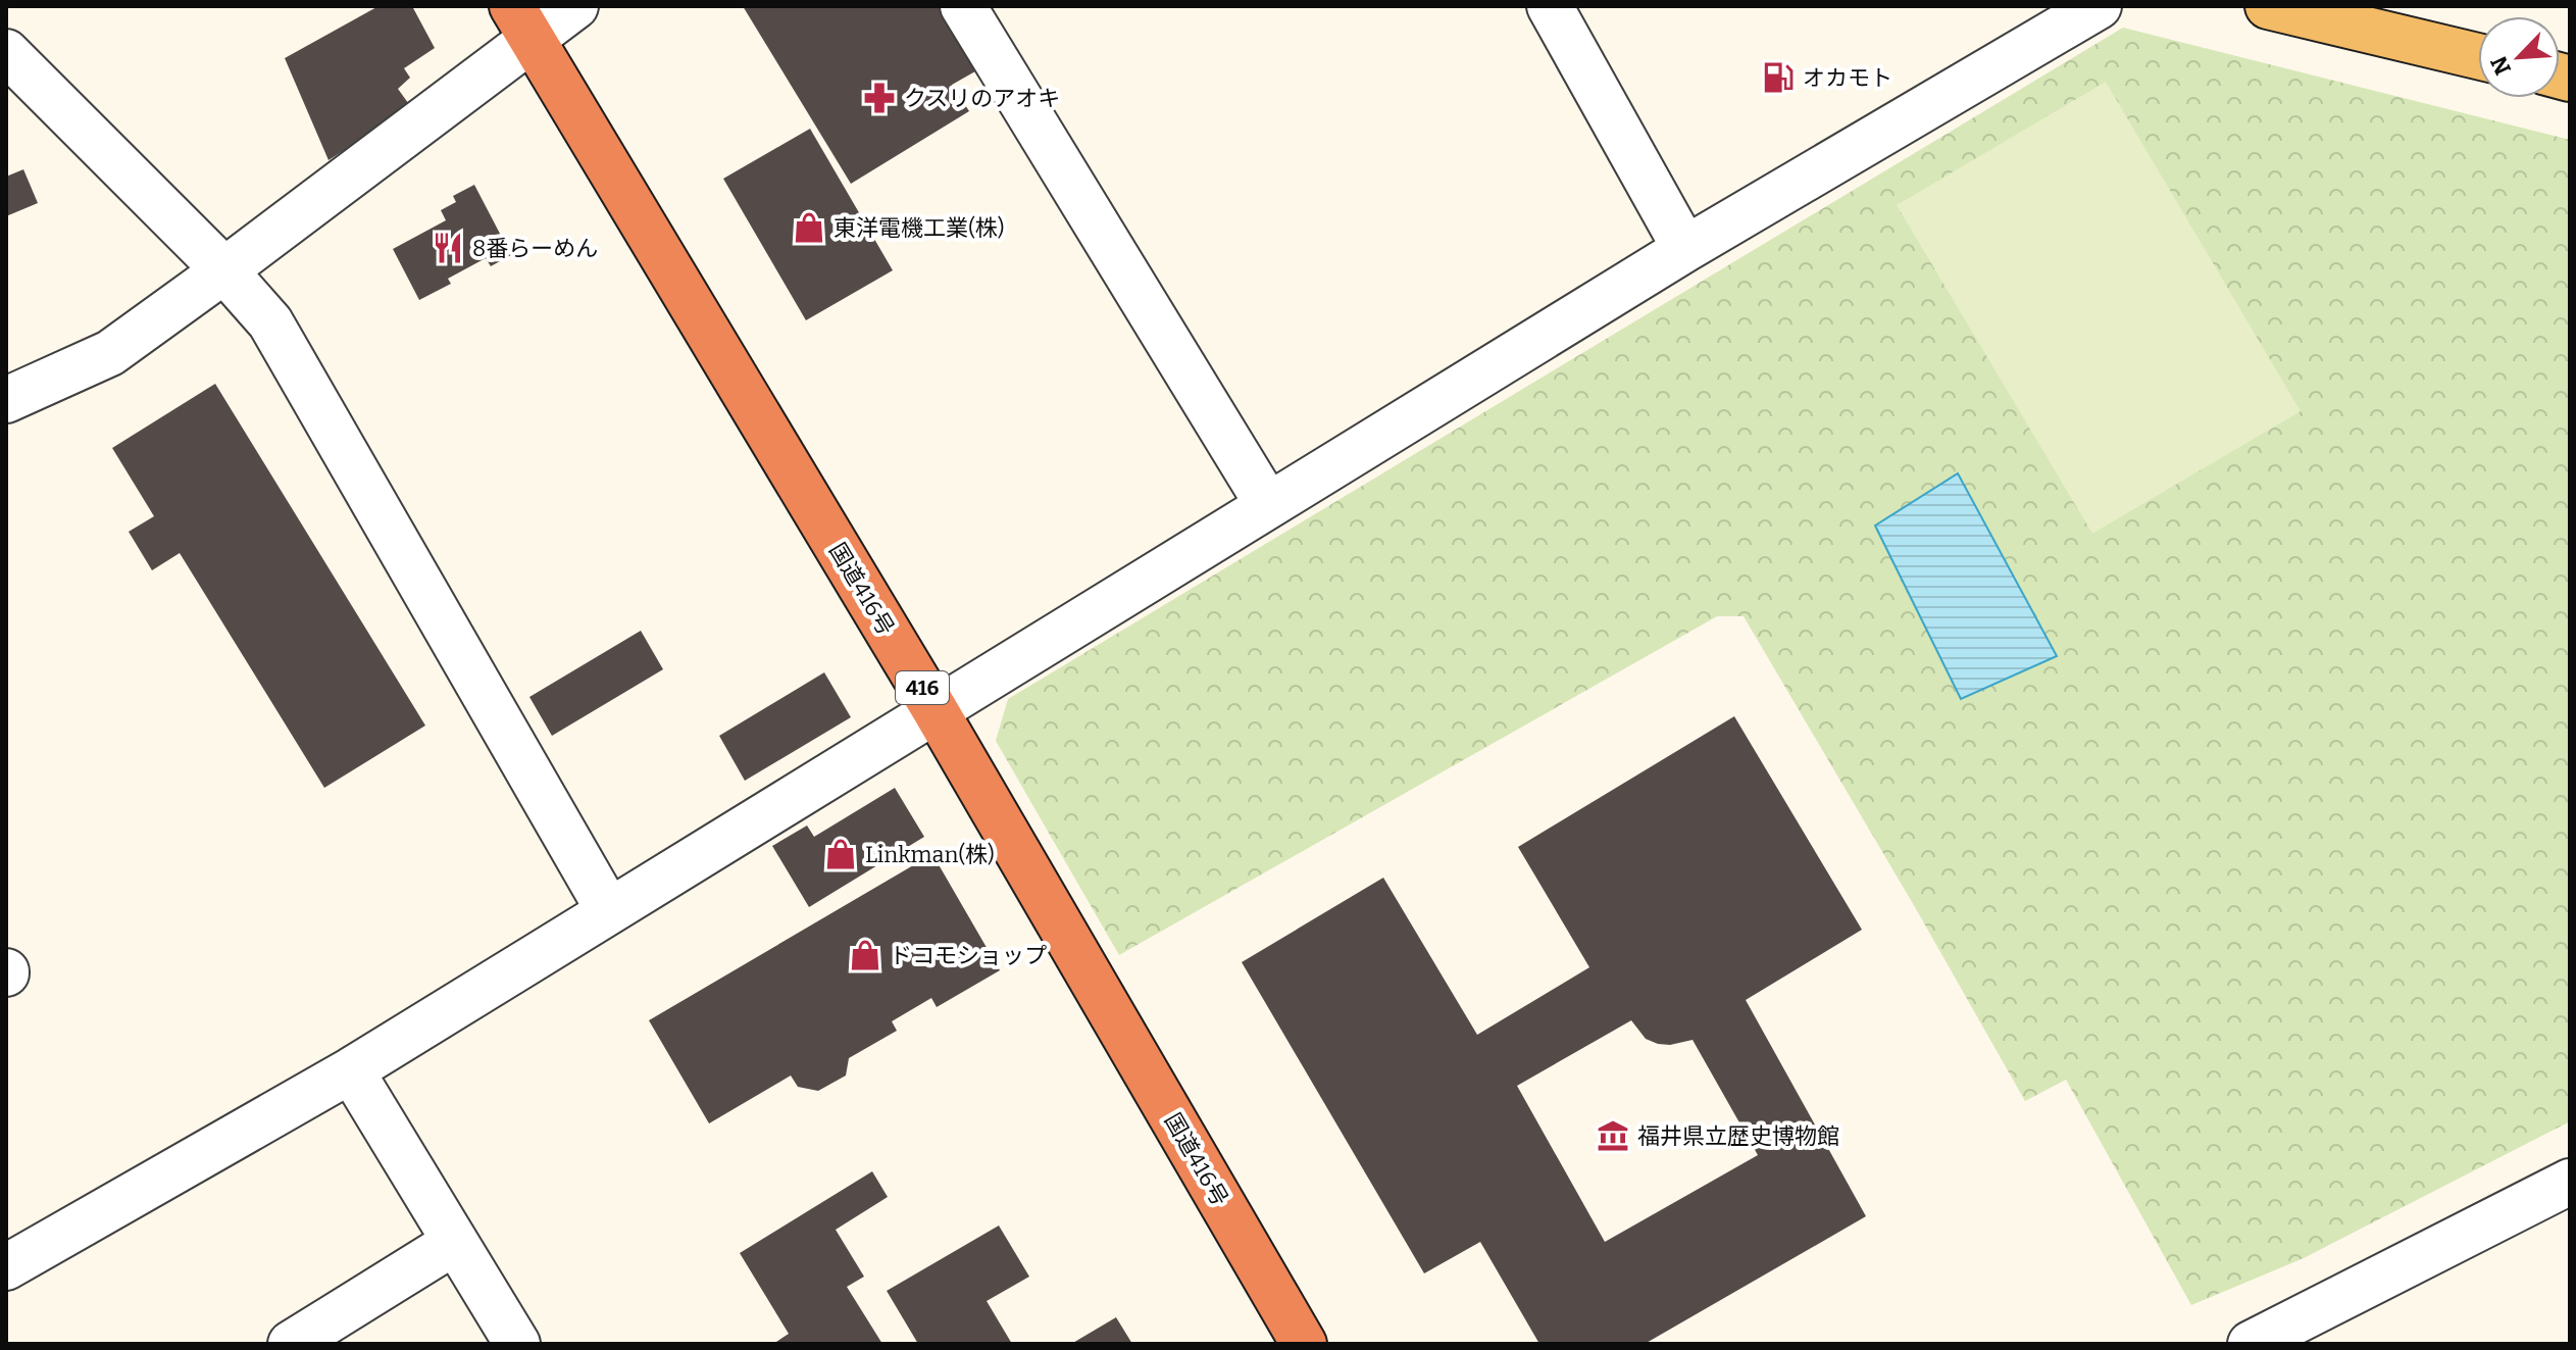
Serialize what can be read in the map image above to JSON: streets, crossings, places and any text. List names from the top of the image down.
{
  "streets": {
    "highway": ["国道416号", "416"]
  },
  "places": {
    "fuel station": ["オカモト"],
    "pharmacy": ["クスリのアオキ"],
    "shop": ["東洋電機工業(株)", "Linkman(株)", "ドコモショップ"],
    "restaurant": ["8番らーめん"],
    "museum": ["福井県立歴史博物館"]
  },
  "north": "bottom left"
}
